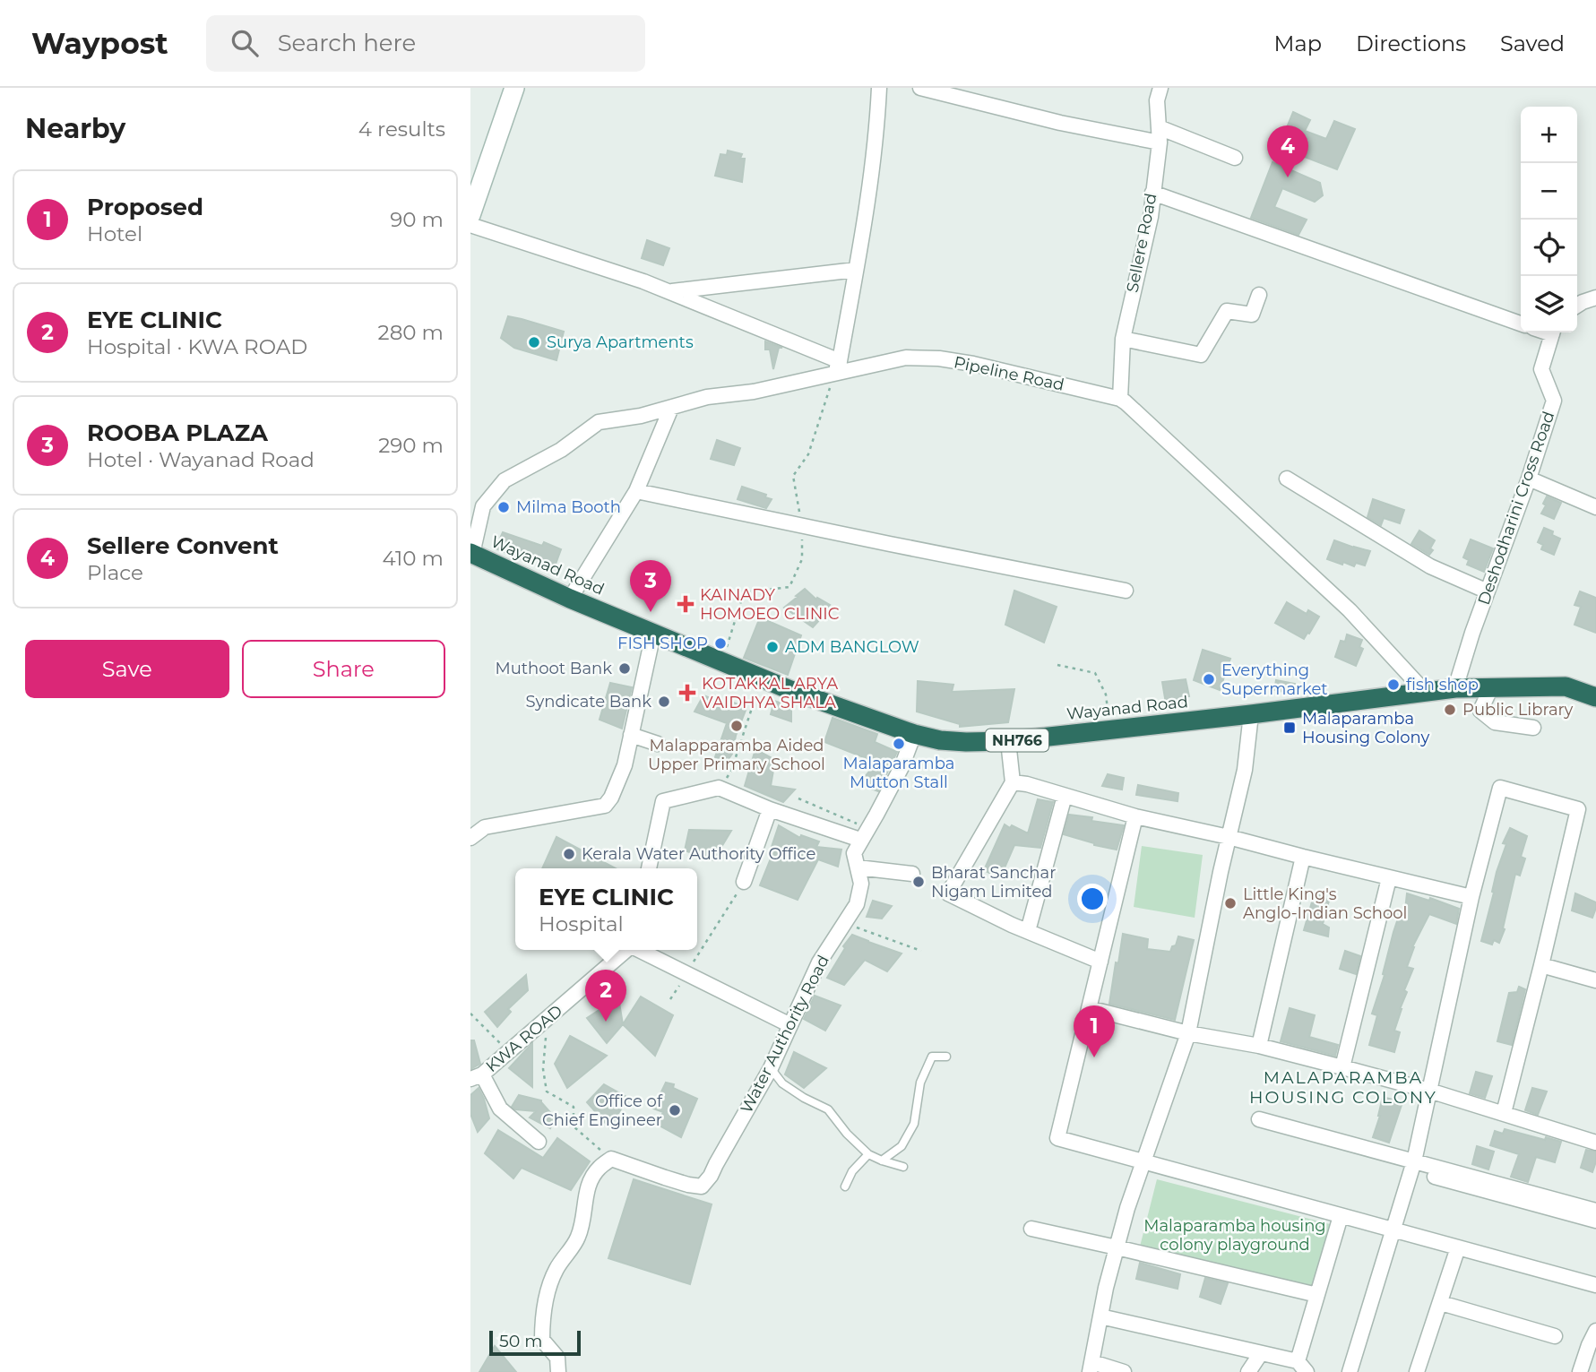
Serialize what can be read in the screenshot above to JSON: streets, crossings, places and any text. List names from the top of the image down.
{
  "streets": {
    "highway": ["Wayanad Road", "NH766"],
    "street": [
      "Sellere Road",
      "Pipeline Road",
      "Deshodharini Cross Road",
      "Water Authority Road",
      "KWA ROAD"
    ]
  },
  "crossings": [
    ["Sellere Road", "Pipeline Road"],
    ["Pipeline Road", "Wayanad Road"],
    ["Deshodharini Cross Road", "Wayanad Road"],
    ["Wayanad Road", "Water Authority Road"]
  ],
  "districts": ["MALAPARAMBA HOUSING COLONY"],
  "parks": ["Malaparamba housing colony playground"],
  "places": {
    "other": [
      "Surya Apartments",
      "Milma Booth",
      "FISH SHOP",
      "ADM BANGLOW",
      "Muthoot Bank",
      "Everything Supermarket",
      "fish shop",
      "Syndicate Bank",
      "Public Library",
      "Malapparamba Aided Upper Primary School",
      "Malaparamba Mutton Stall",
      "Kerala Water Authority Office",
      "Bharat Sanchar Nigam Limited",
      "Little King's Anglo-Indian School",
      "Office of Chief Engineer"
    ],
    "health": ["KAINADY HOMOEO CLINIC", "KOTAKKAL ARYA VAIDHYA SHALA"],
    "transit": ["Malaparamba Housing Colony"]
  },
  "scale_bar": "50 m",
  "page": {
    "header": "Waypost",
    "search": "Search here",
    "nav": ["Map", "Directions", "Saved"],
    "heading": ["Nearby", "4 results"],
    "map_buttons": ["+", "−"],
    "pins": [
      "4",
      "3",
      "2",
      "1"
    ],
    "list": [
      {
        "mark": "1",
        "name": "Proposed",
        "note": "Hotel",
        "value": "90 m"
      },
      {
        "mark": "2",
        "name": "EYE CLINIC",
        "note": "Hospital · KWA ROAD",
        "value": "280 m"
      },
      {
        "mark": "3",
        "name": "ROOBA PLAZA",
        "note": "Hotel · Wayanad Road",
        "value": "290 m"
      },
      {
        "mark": "4",
        "name": "Sellere Convent",
        "note": "Place",
        "value": "410 m"
      }
    ],
    "buttons": ["Save", "Share"],
    "popup": ["EYE CLINIC", "Hospital"],
    "scale": "50 m"
  }
}
